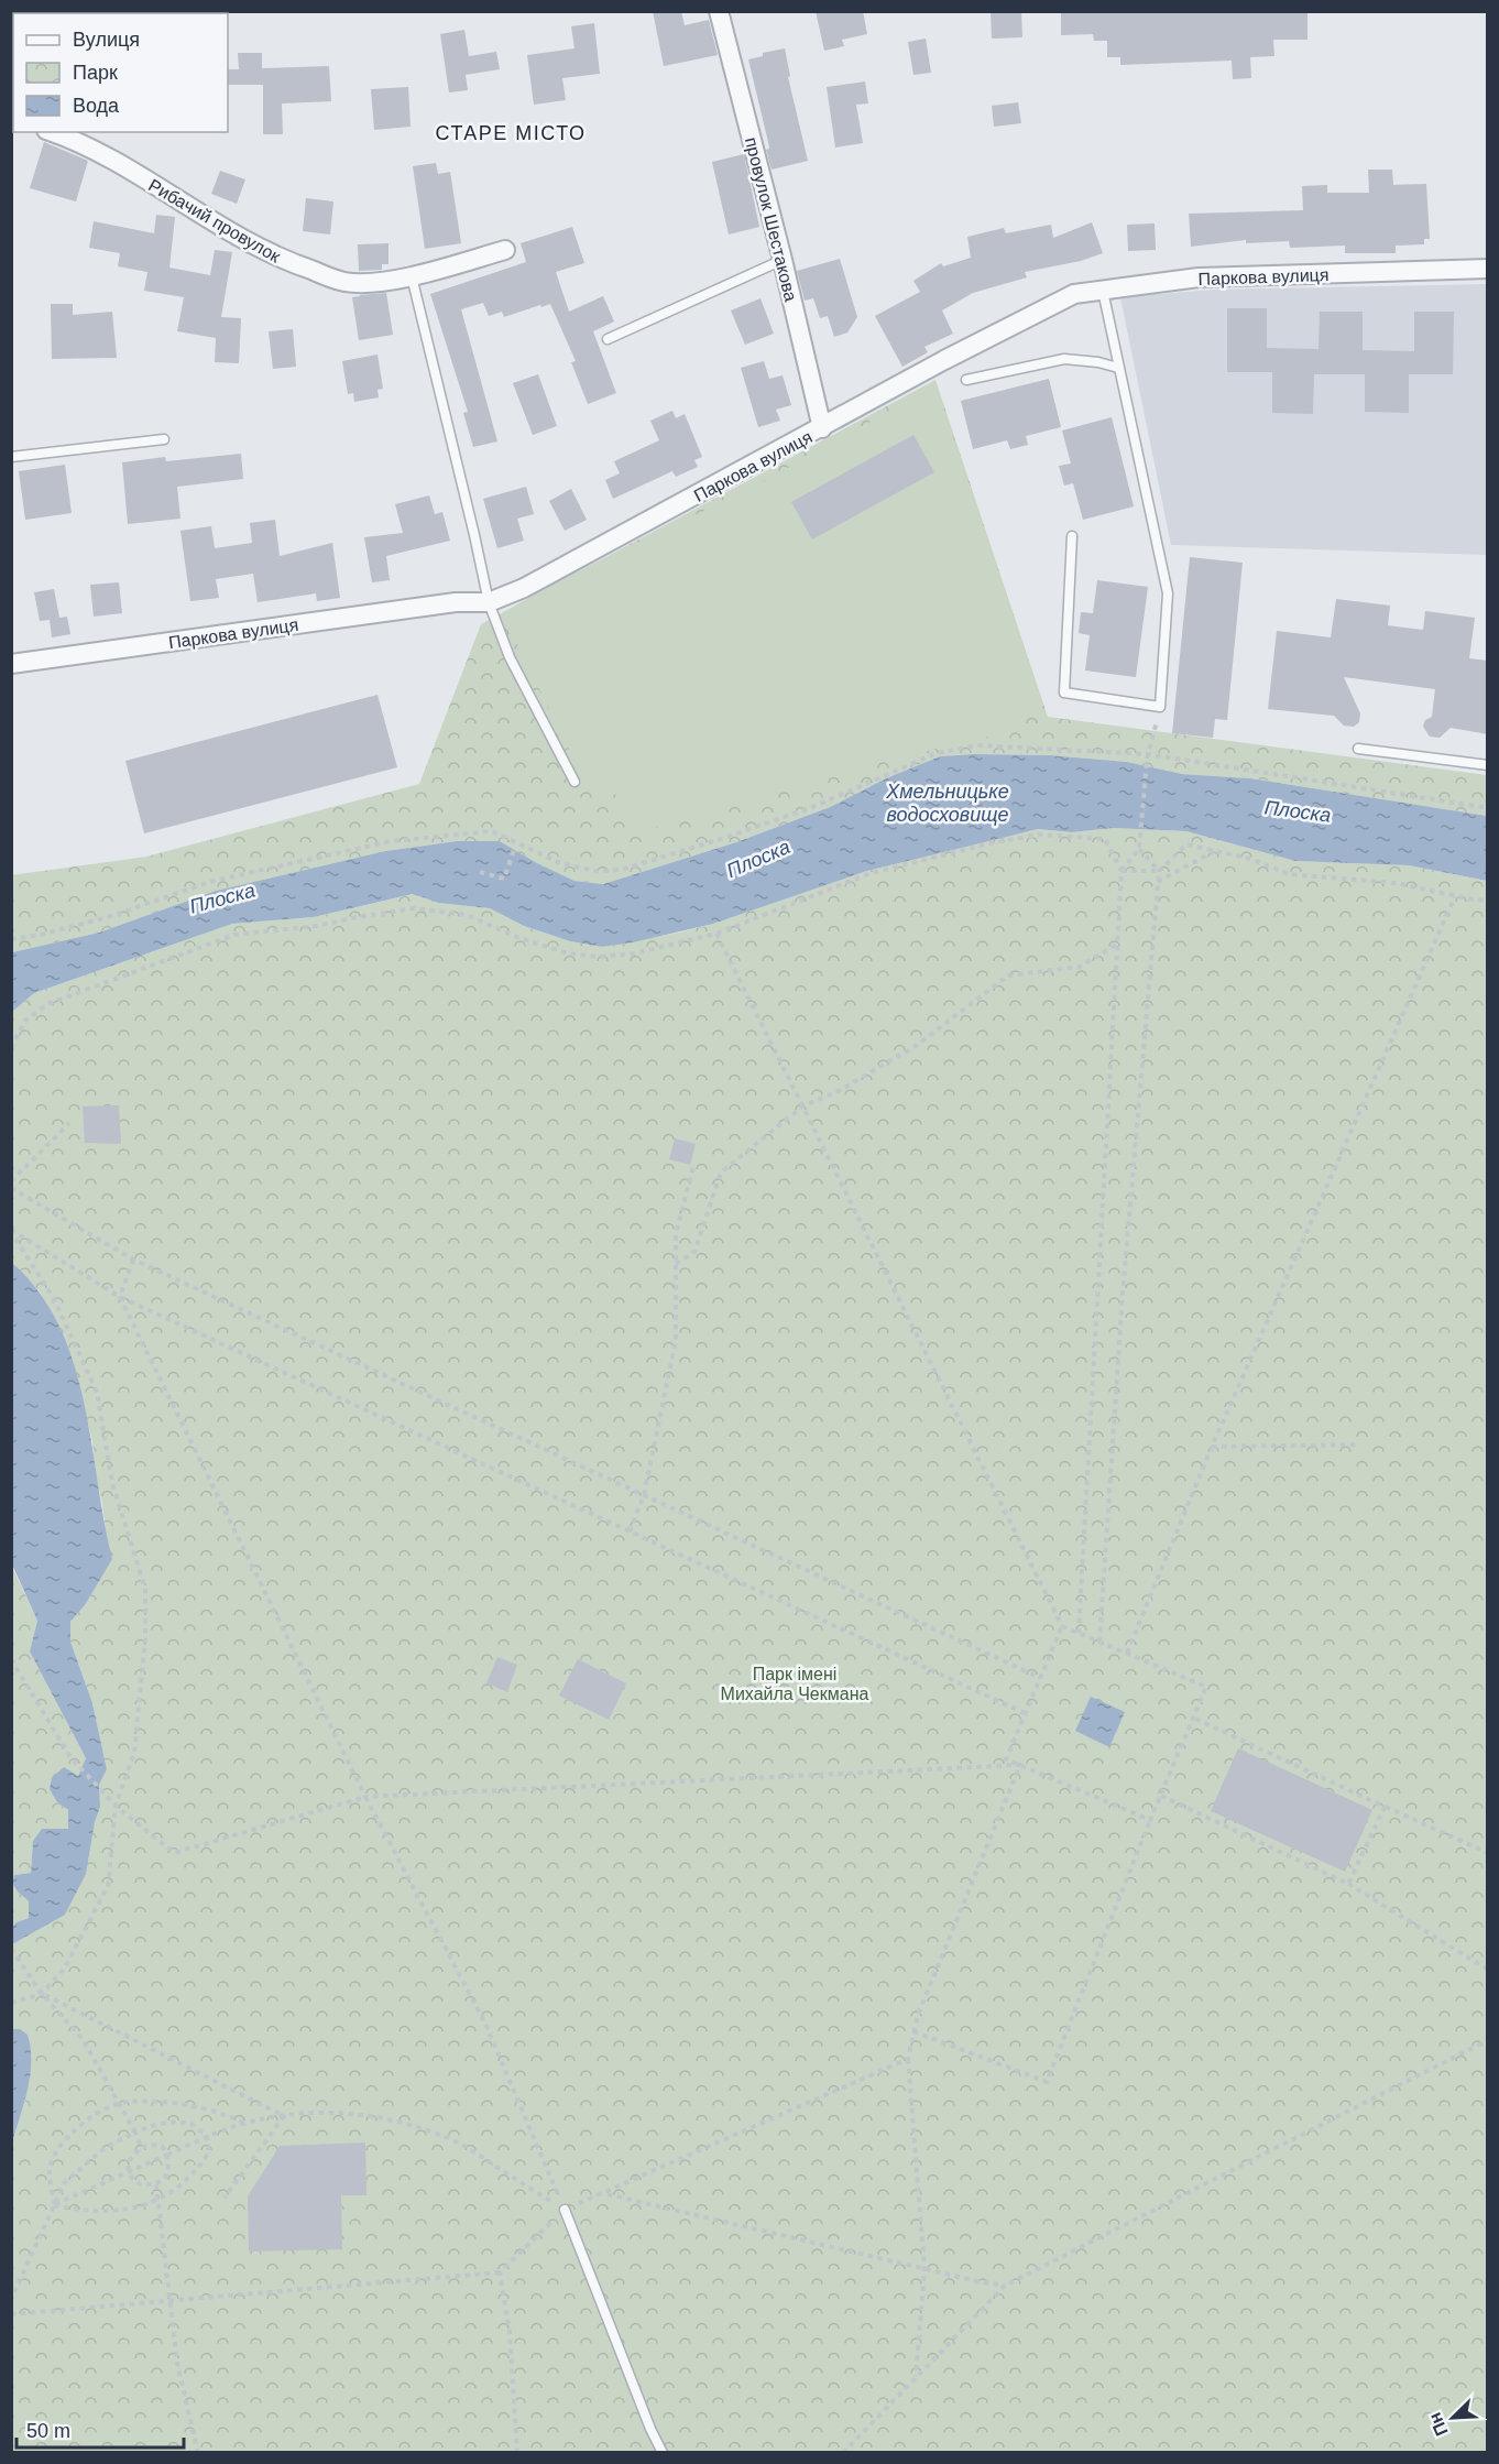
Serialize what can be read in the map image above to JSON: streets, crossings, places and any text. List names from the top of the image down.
{
  "streets": {
    "street": ["провулок Шестакова", "Рибачий провулок", "Паркова вулиця"]
  },
  "crossings": [
    ["провулок Шестакова", "Паркова вулиця"]
  ],
  "districts": ["СТАРЕ МІСТО"],
  "water": ["Хмельницьке водосховище", "Плоска"],
  "parks": ["Парк імені Михайла Чекмана"],
  "legend": ["Вулиця", "Парк", "Вода"],
  "scale_bar": "50 m",
  "north": "bottom left"
}
